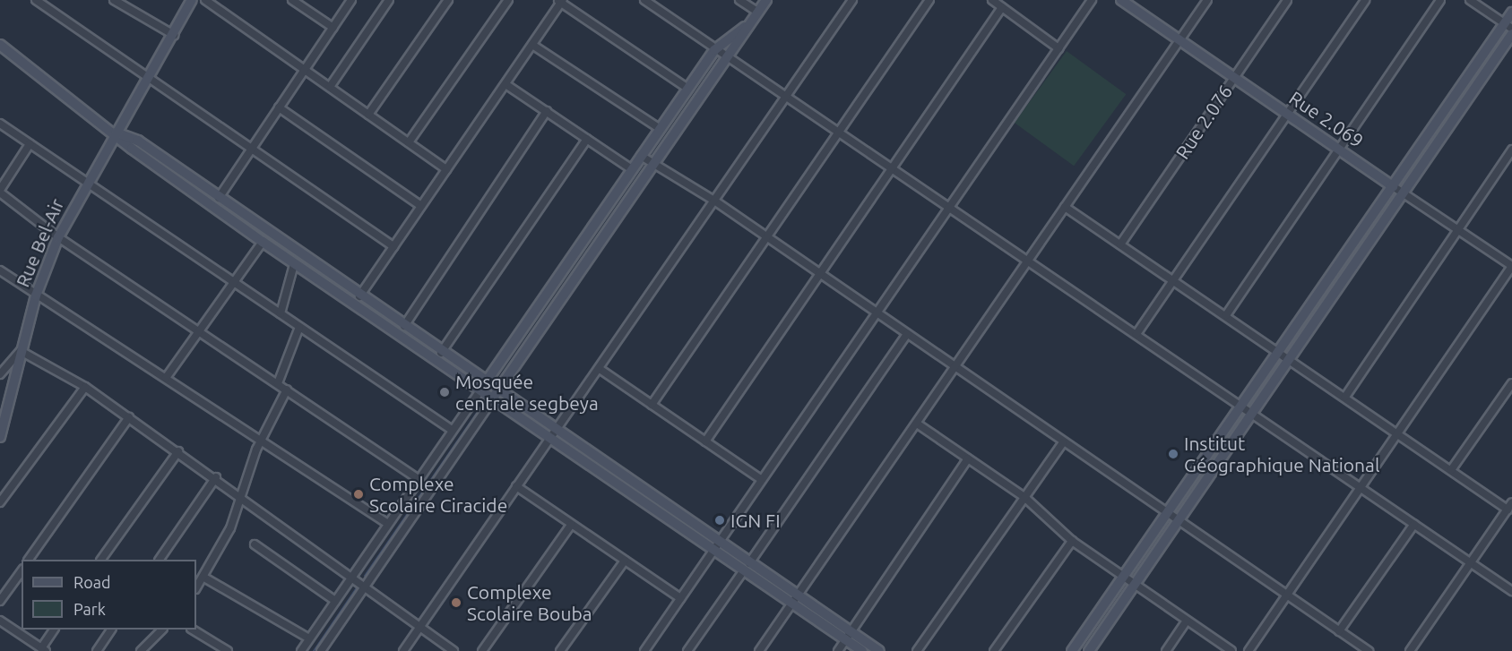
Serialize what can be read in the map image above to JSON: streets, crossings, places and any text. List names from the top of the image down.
{
  "streets": {
    "street": ["Rue 2.069", "Rue 2.076", "Rue Bel-Air"]
  },
  "crossings": [
    ["Rue 2.069", "Rue 2.076"]
  ],
  "places": [
    "Mosquée centrale segbeya",
    "Institut Géographique National",
    "Complexe Scolaire Ciracide",
    "IGN FI",
    "Complexe Scolaire Bouba"
  ],
  "legend": ["Road", "Park"]
}
